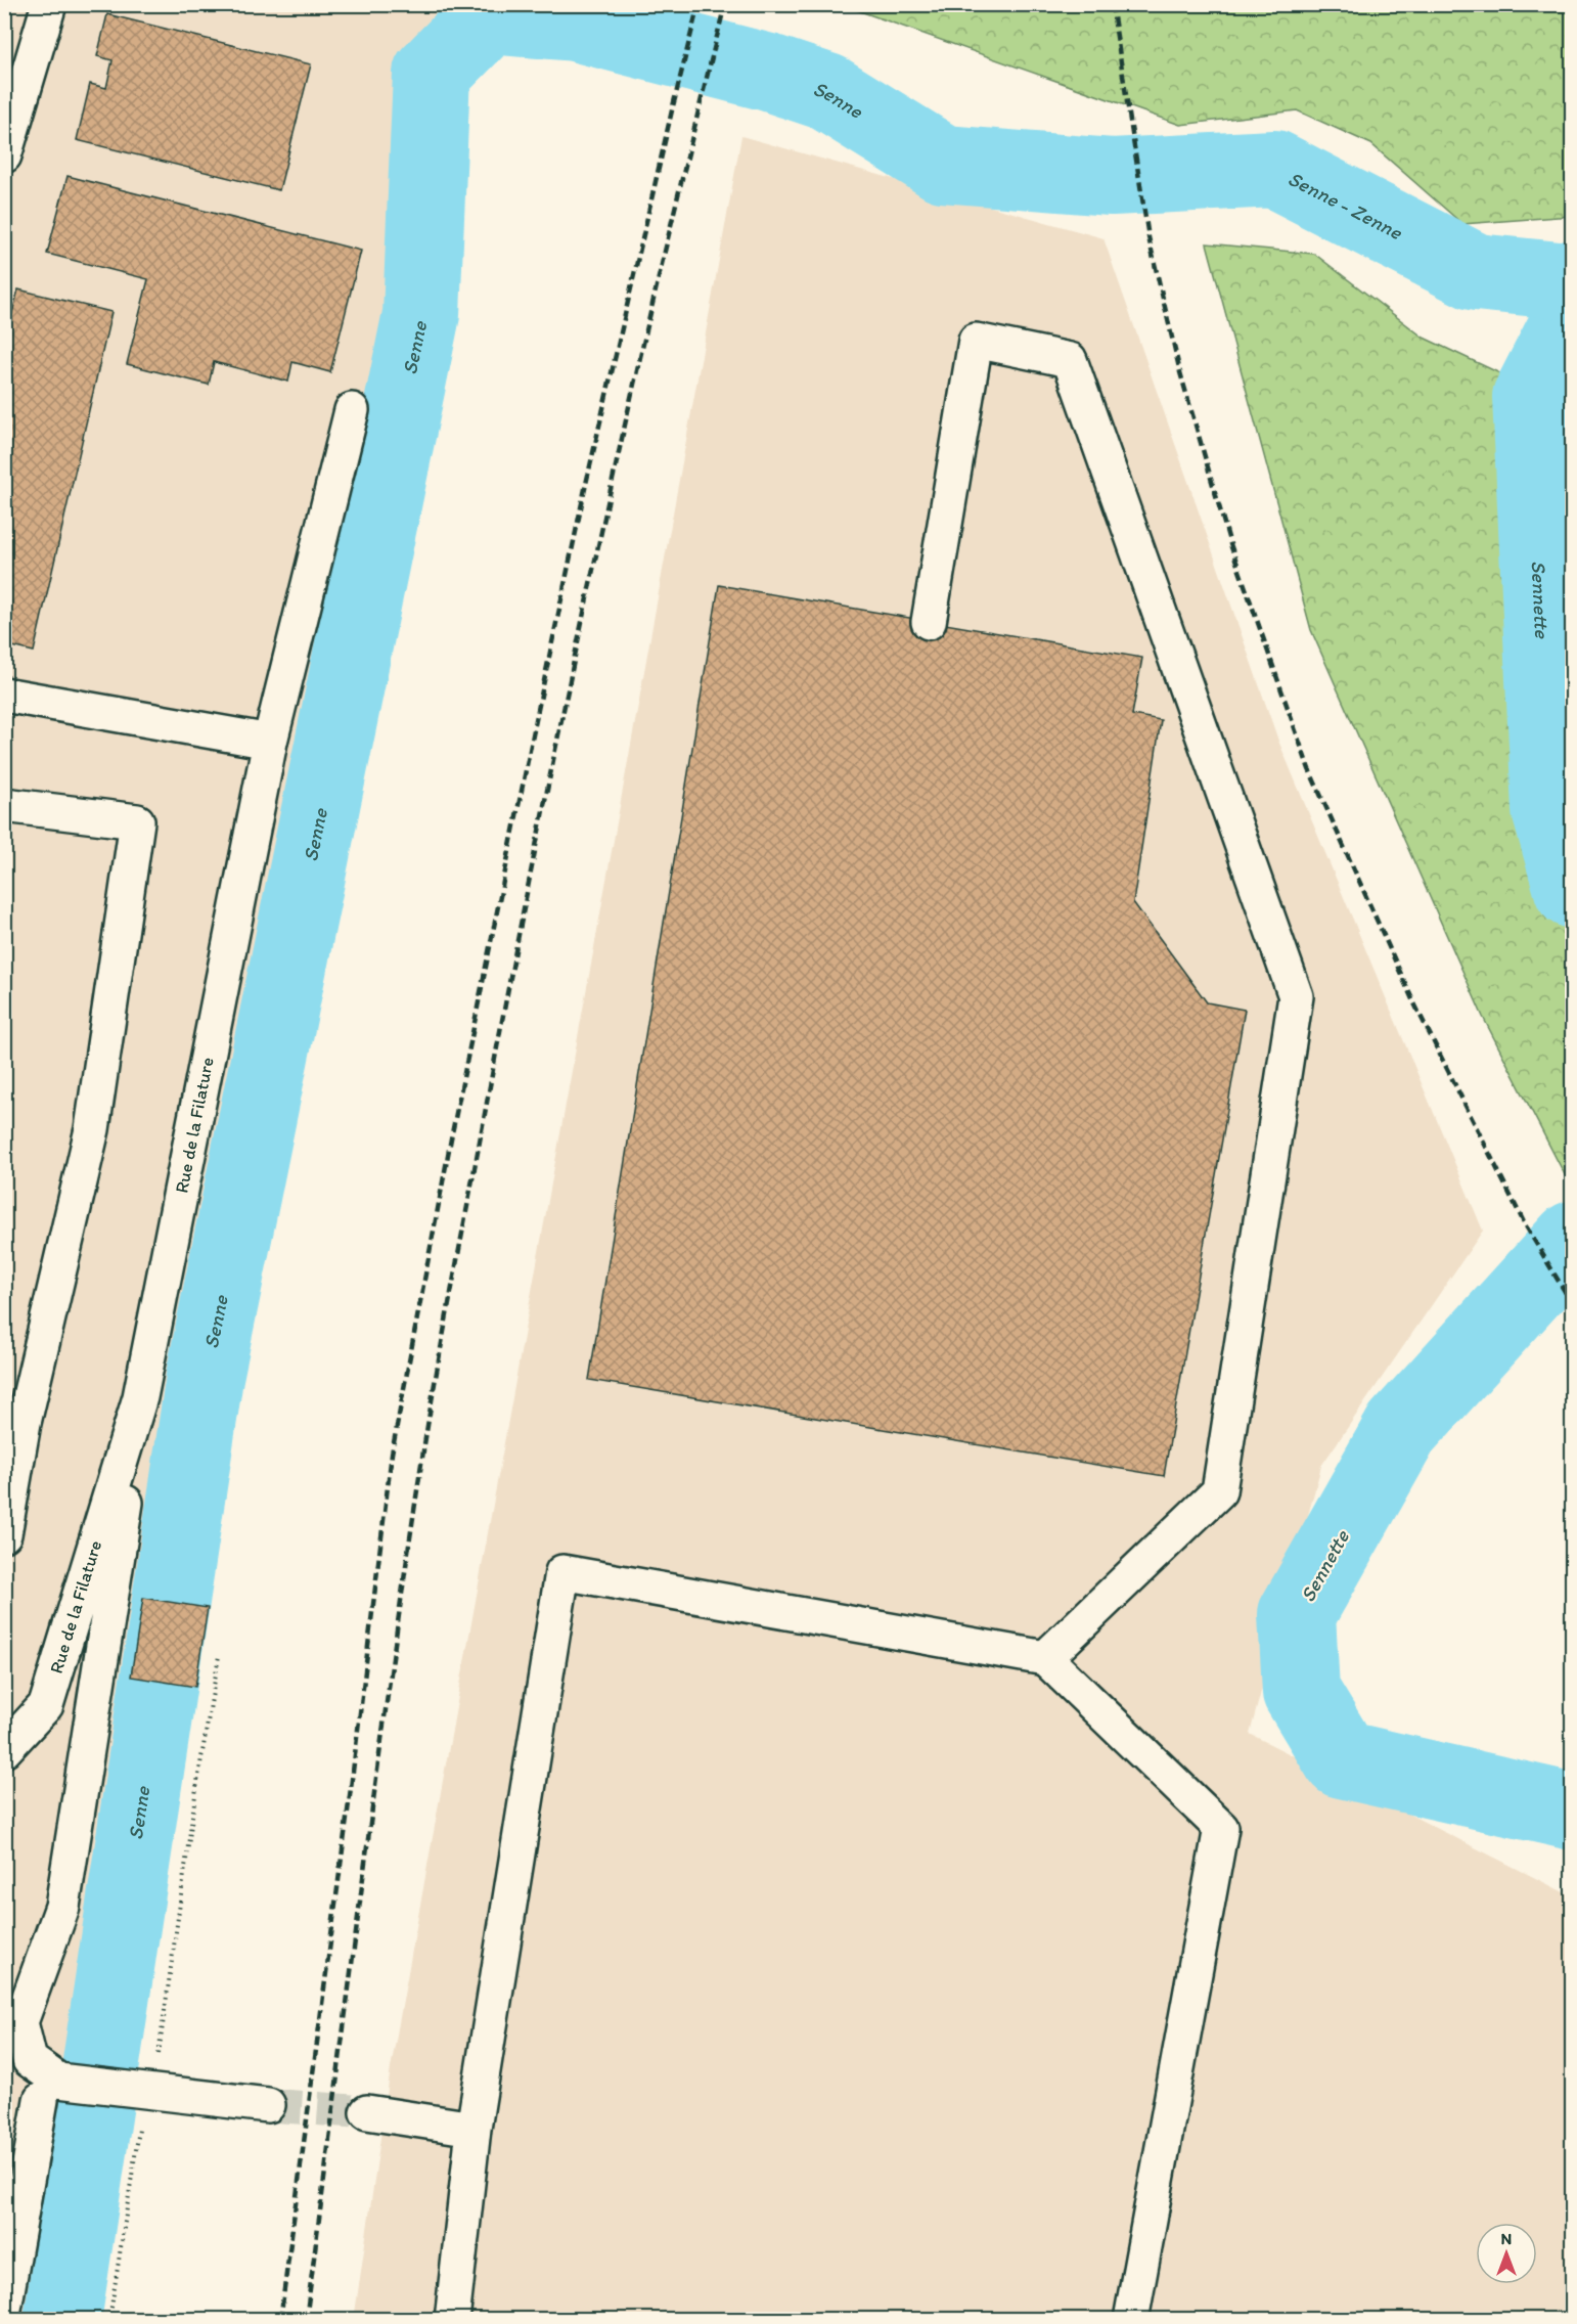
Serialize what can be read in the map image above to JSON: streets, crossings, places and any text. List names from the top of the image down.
{
  "streets": {
    "street": ["Rue de la Filature"]
  },
  "water": ["Senne", "Senne - Zenne", "Sennette"],
  "north": "top"
}
